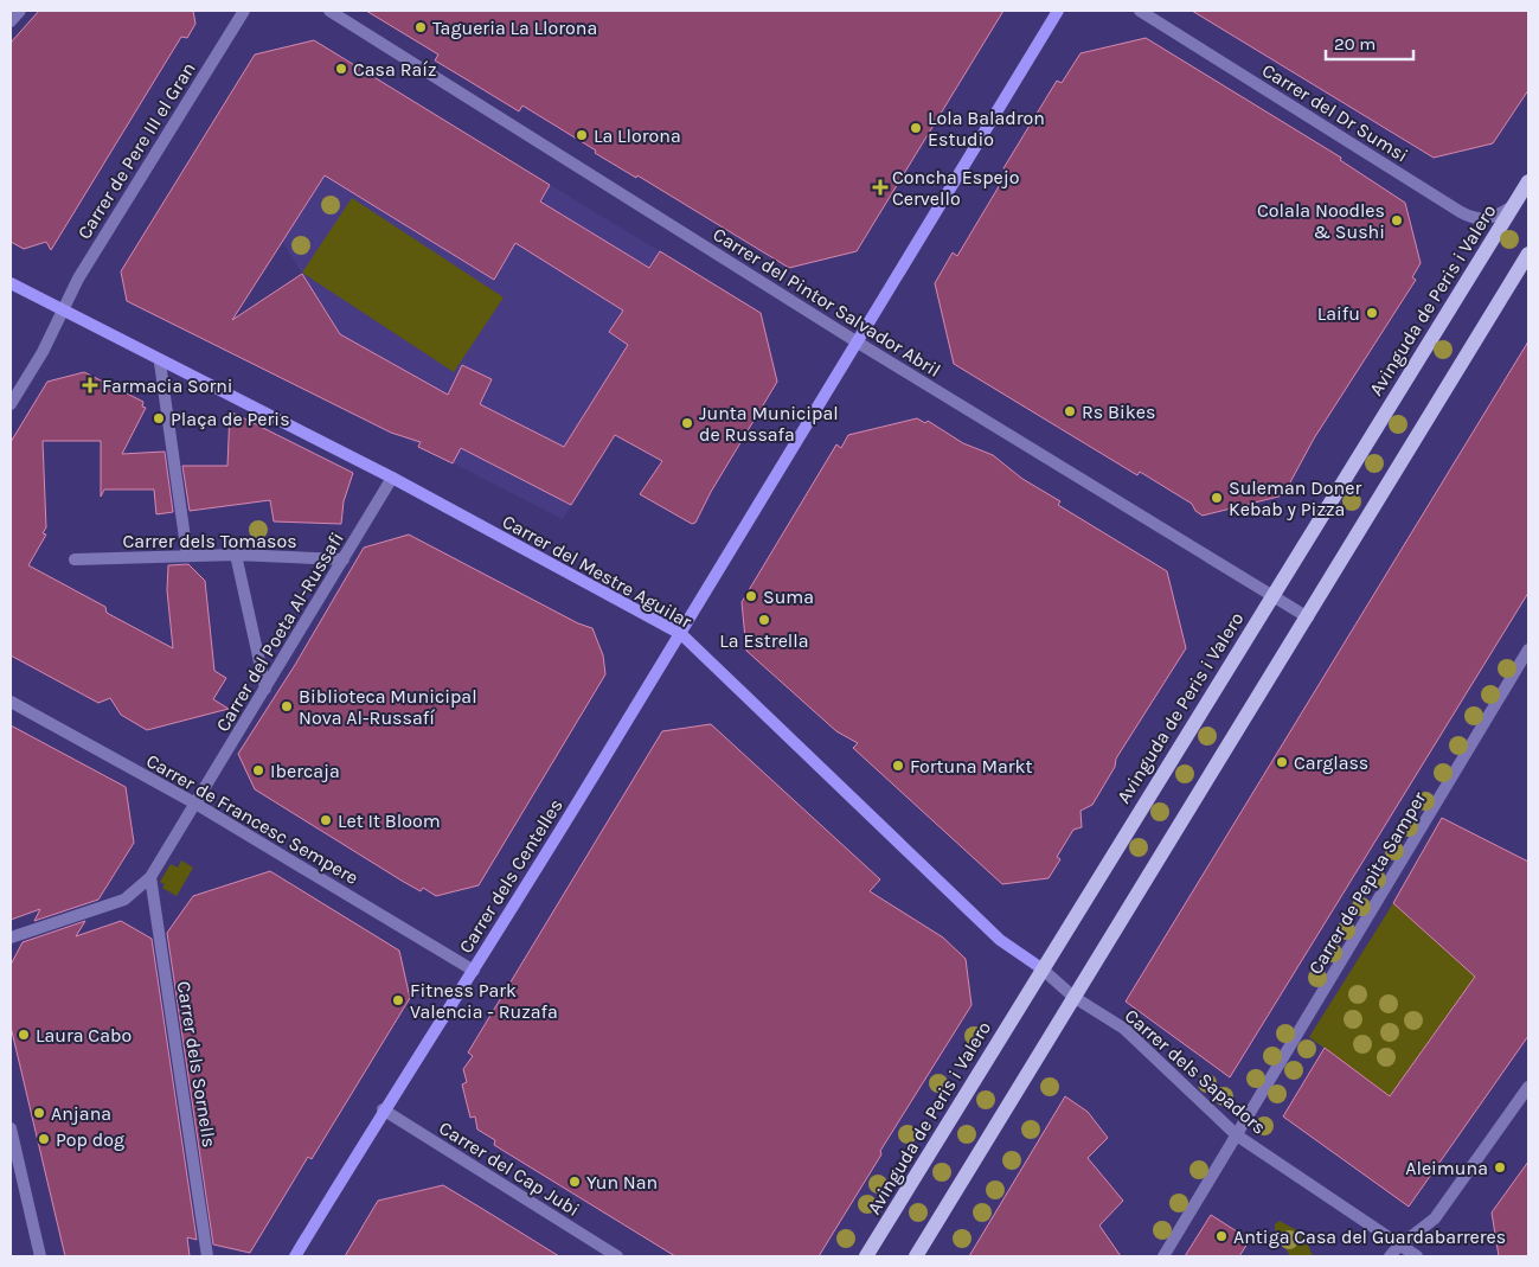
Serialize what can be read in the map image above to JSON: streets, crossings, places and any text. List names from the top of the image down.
{
  "streets": {
    "main road": ["Avinguda de Peris i Valero", "Carrer del Mestre Aguilar", "Carrer dels Centelles"],
    "street": [
      "Carrer del Dr Sumsi",
      "Carrer de Pere III el Gran",
      "Carrer del Pintor Salvador Abril",
      "Carrer dels Tomasos",
      "Carrer del Poeta Al-Russafi",
      "Carrer de Francesc Sempere",
      "Carrer de Pepita Samper",
      "Carrer dels Sornells",
      "Carrer dels Sapadors",
      "Carrer del Cap Jubi"
    ]
  },
  "crossings": [
    ["Carrer del Dr Sumsi", "Avinguda de Peris i Valero"],
    ["Carrer de Pere III el Gran", "Carrer del Mestre Aguilar"],
    ["Avinguda de Peris i Valero", "Carrer del Pintor Salvador Abril"],
    ["Avinguda de Peris i Valero", "Carrer del Mestre Aguilar"],
    ["Avinguda de Peris i Valero", "Carrer dels Sapadors"],
    ["Carrer del Pintor Salvador Abril", "Carrer dels Centelles"],
    ["Carrer dels Tomasos", "Carrer del Poeta Al-Russafi"],
    ["Carrer del Mestre Aguilar", "Carrer del Poeta Al-Russafi"],
    ["Carrer del Mestre Aguilar", "Carrer dels Centelles"],
    ["Carrer del Mestre Aguilar", "Carrer dels Sapadors"],
    ["Carrer del Poeta Al-Russafi", "Carrer de Francesc Sempere"],
    ["Carrer del Poeta Al-Russafi", "Carrer dels Sornells"],
    ["Carrer de Francesc Sempere", "Carrer dels Centelles"],
    ["Carrer dels Centelles", "Carrer del Cap Jubi"],
    ["Carrer de Pepita Samper", "Carrer dels Sapadors"]
  ],
  "places": {
    "other": [
      "Tagueria La Llorona",
      "Casa Raíz",
      "Lola Baladron Estudio",
      "La Llorona",
      "Colala Noodles & Sushi",
      "Laifu",
      "Rs Bikes",
      "Plaça de Peris",
      "Junta Municipal de Russafa",
      "Suleman Doner Kebab y Pizza",
      "Suma",
      "La Estrella",
      "Biblioteca Municipal Nova Al-Russafí",
      "Carglass",
      "Fortuna Markt",
      "Ibercaja",
      "Let It Bloom",
      "Fitness Park Valencia - Ruzafa",
      "Laura Cabo",
      "Anjana",
      "Pop dog",
      "Aleimuna",
      "Yun Nan",
      "Antiga Casa del Guardabarreres"
    ],
    "health": ["Concha Espejo Cervello", "Farmacia Sorni"]
  },
  "scale_bar": "20 m"
}
